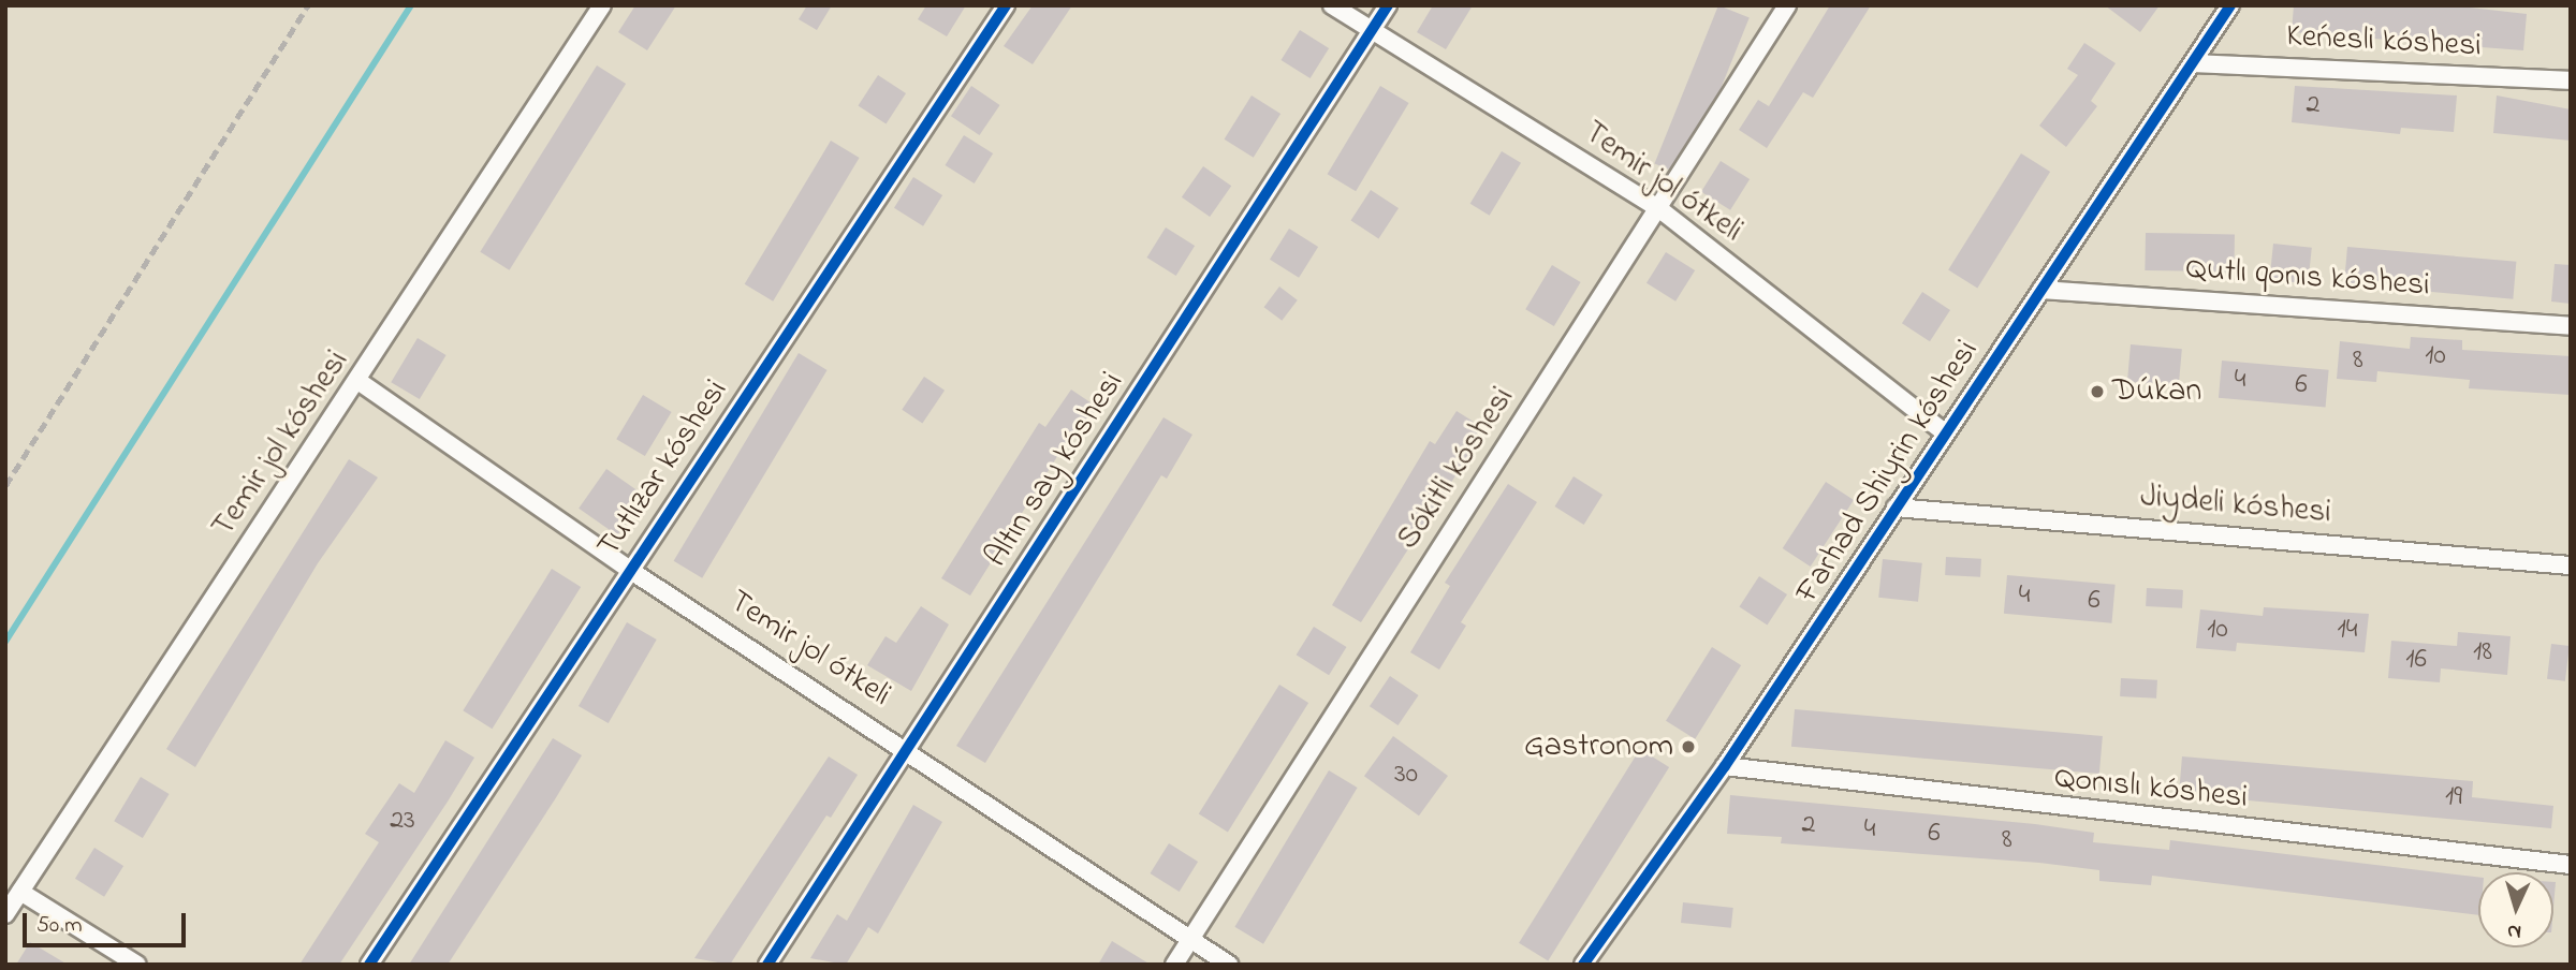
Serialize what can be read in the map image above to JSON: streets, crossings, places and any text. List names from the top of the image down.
{
  "streets": {
    "street": [
      "Keńesli kóshesi",
      "Temir jol ótkeli",
      "Qutlı qonıs kóshesi",
      "Temir jol kóshesi",
      "Tutlızar kóshesi",
      "Sókitli kóshesi",
      "Altın say kóshesi",
      "Farhad Shiyrin kóshesi",
      "Jiydeli kóshesi",
      "Qonıslı kóshesi"
    ]
  },
  "crossings": [
    ["Keńesli kóshesi", "Farhad Shiyrin kóshesi"],
    ["Temir jol ótkeli", "Temir jol kóshesi"],
    ["Temir jol ótkeli", "Tutlızar kóshesi"],
    ["Temir jol ótkeli", "Sókitli kóshesi"],
    ["Temir jol ótkeli", "Altın say kóshesi"],
    ["Temir jol ótkeli", "Farhad Shiyrin kóshesi"],
    ["Qutlı qonıs kóshesi", "Farhad Shiyrin kóshesi"],
    ["Farhad Shiyrin kóshesi", "Jiydeli kóshesi"],
    ["Farhad Shiyrin kóshesi", "Qonıslı kóshesi"]
  ],
  "places": ["Dúkan", "Gastronom"],
  "house_numbers": [
    "2",
    "10",
    "8",
    "4",
    "6",
    "4",
    "6",
    "10",
    "14",
    "18",
    "16",
    "30",
    "19",
    "23",
    "2",
    "4",
    "6",
    "8"
  ],
  "scale_bar": "50 m",
  "north": "bottom"
}
